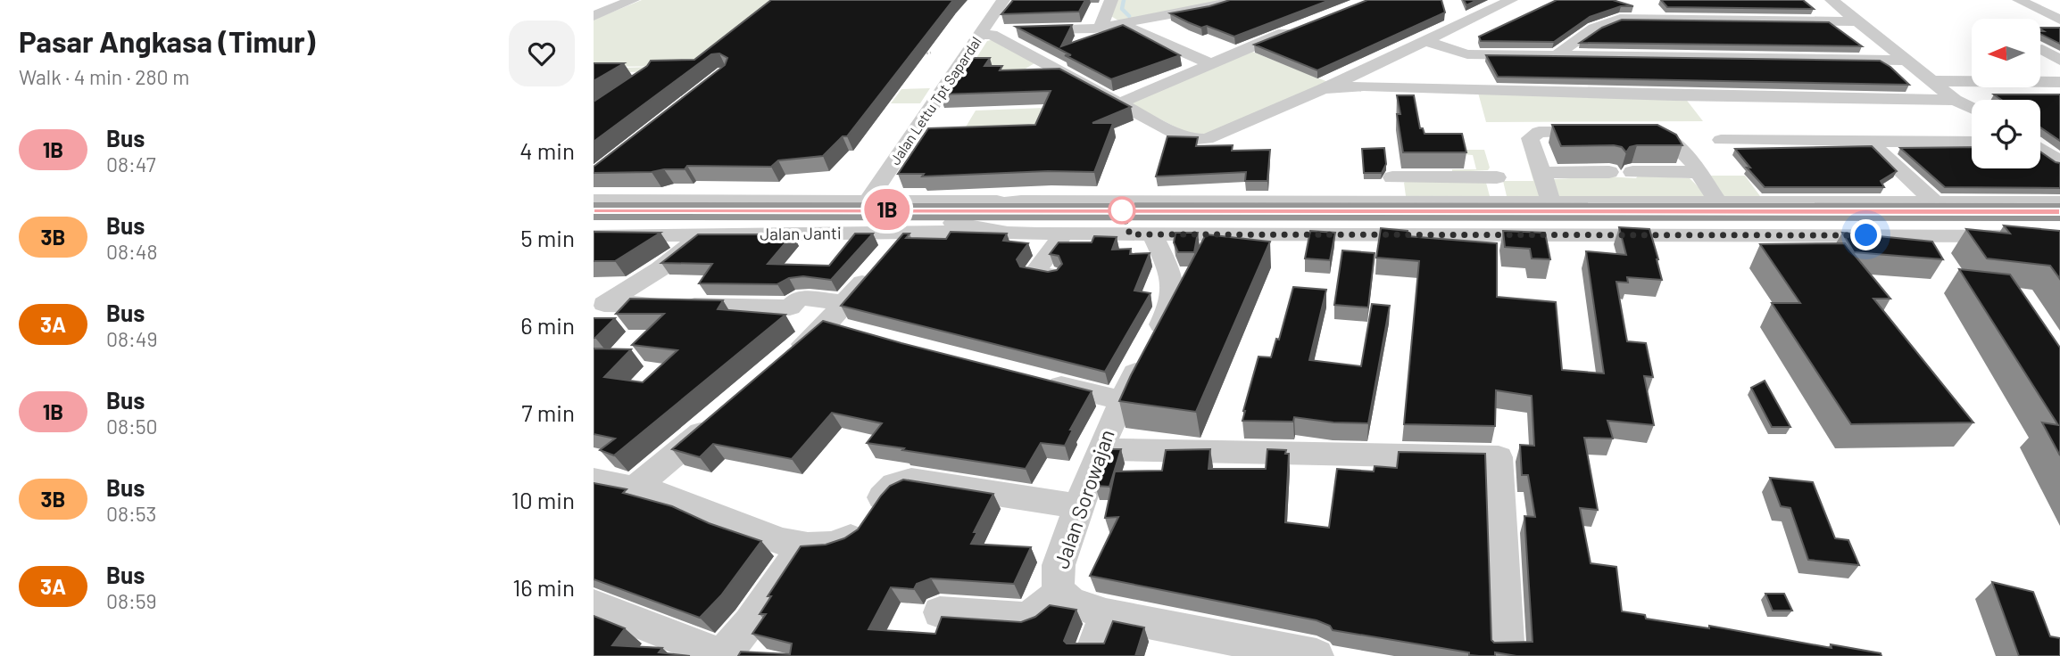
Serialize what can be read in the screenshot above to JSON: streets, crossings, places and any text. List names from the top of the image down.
{
  "streets": {
    "street": ["Jalan Lettu Tpt Sapardal", "Jalan Janti", "Jalan Sorowajan"]
  },
  "crossings": [
    ["Jalan Lettu Tpt Sapardal", "Jalan Janti"]
  ],
  "lines": ["bus line 1B"],
  "north": "left",
  "page": {
    "heading": ["Pasar Angkasa (Timur)", "Walk · 4 min · 280 m"],
    "on_map": "1B",
    "list": [
      {
        "mark": "1B",
        "name": "Bus",
        "note": "08:47",
        "value": "4 min"
      },
      {
        "mark": "3B",
        "name": "Bus",
        "note": "08:48",
        "value": "5 min"
      },
      {
        "mark": "3A",
        "name": "Bus",
        "note": "08:49",
        "value": "6 min"
      },
      {
        "mark": "1B",
        "name": "Bus",
        "note": "08:50",
        "value": "7 min"
      },
      {
        "mark": "3B",
        "name": "Bus",
        "note": "08:53",
        "value": "10 min"
      },
      {
        "mark": "3A",
        "name": "Bus",
        "note": "08:59",
        "value": "16 min"
      }
    ]
  }
}
